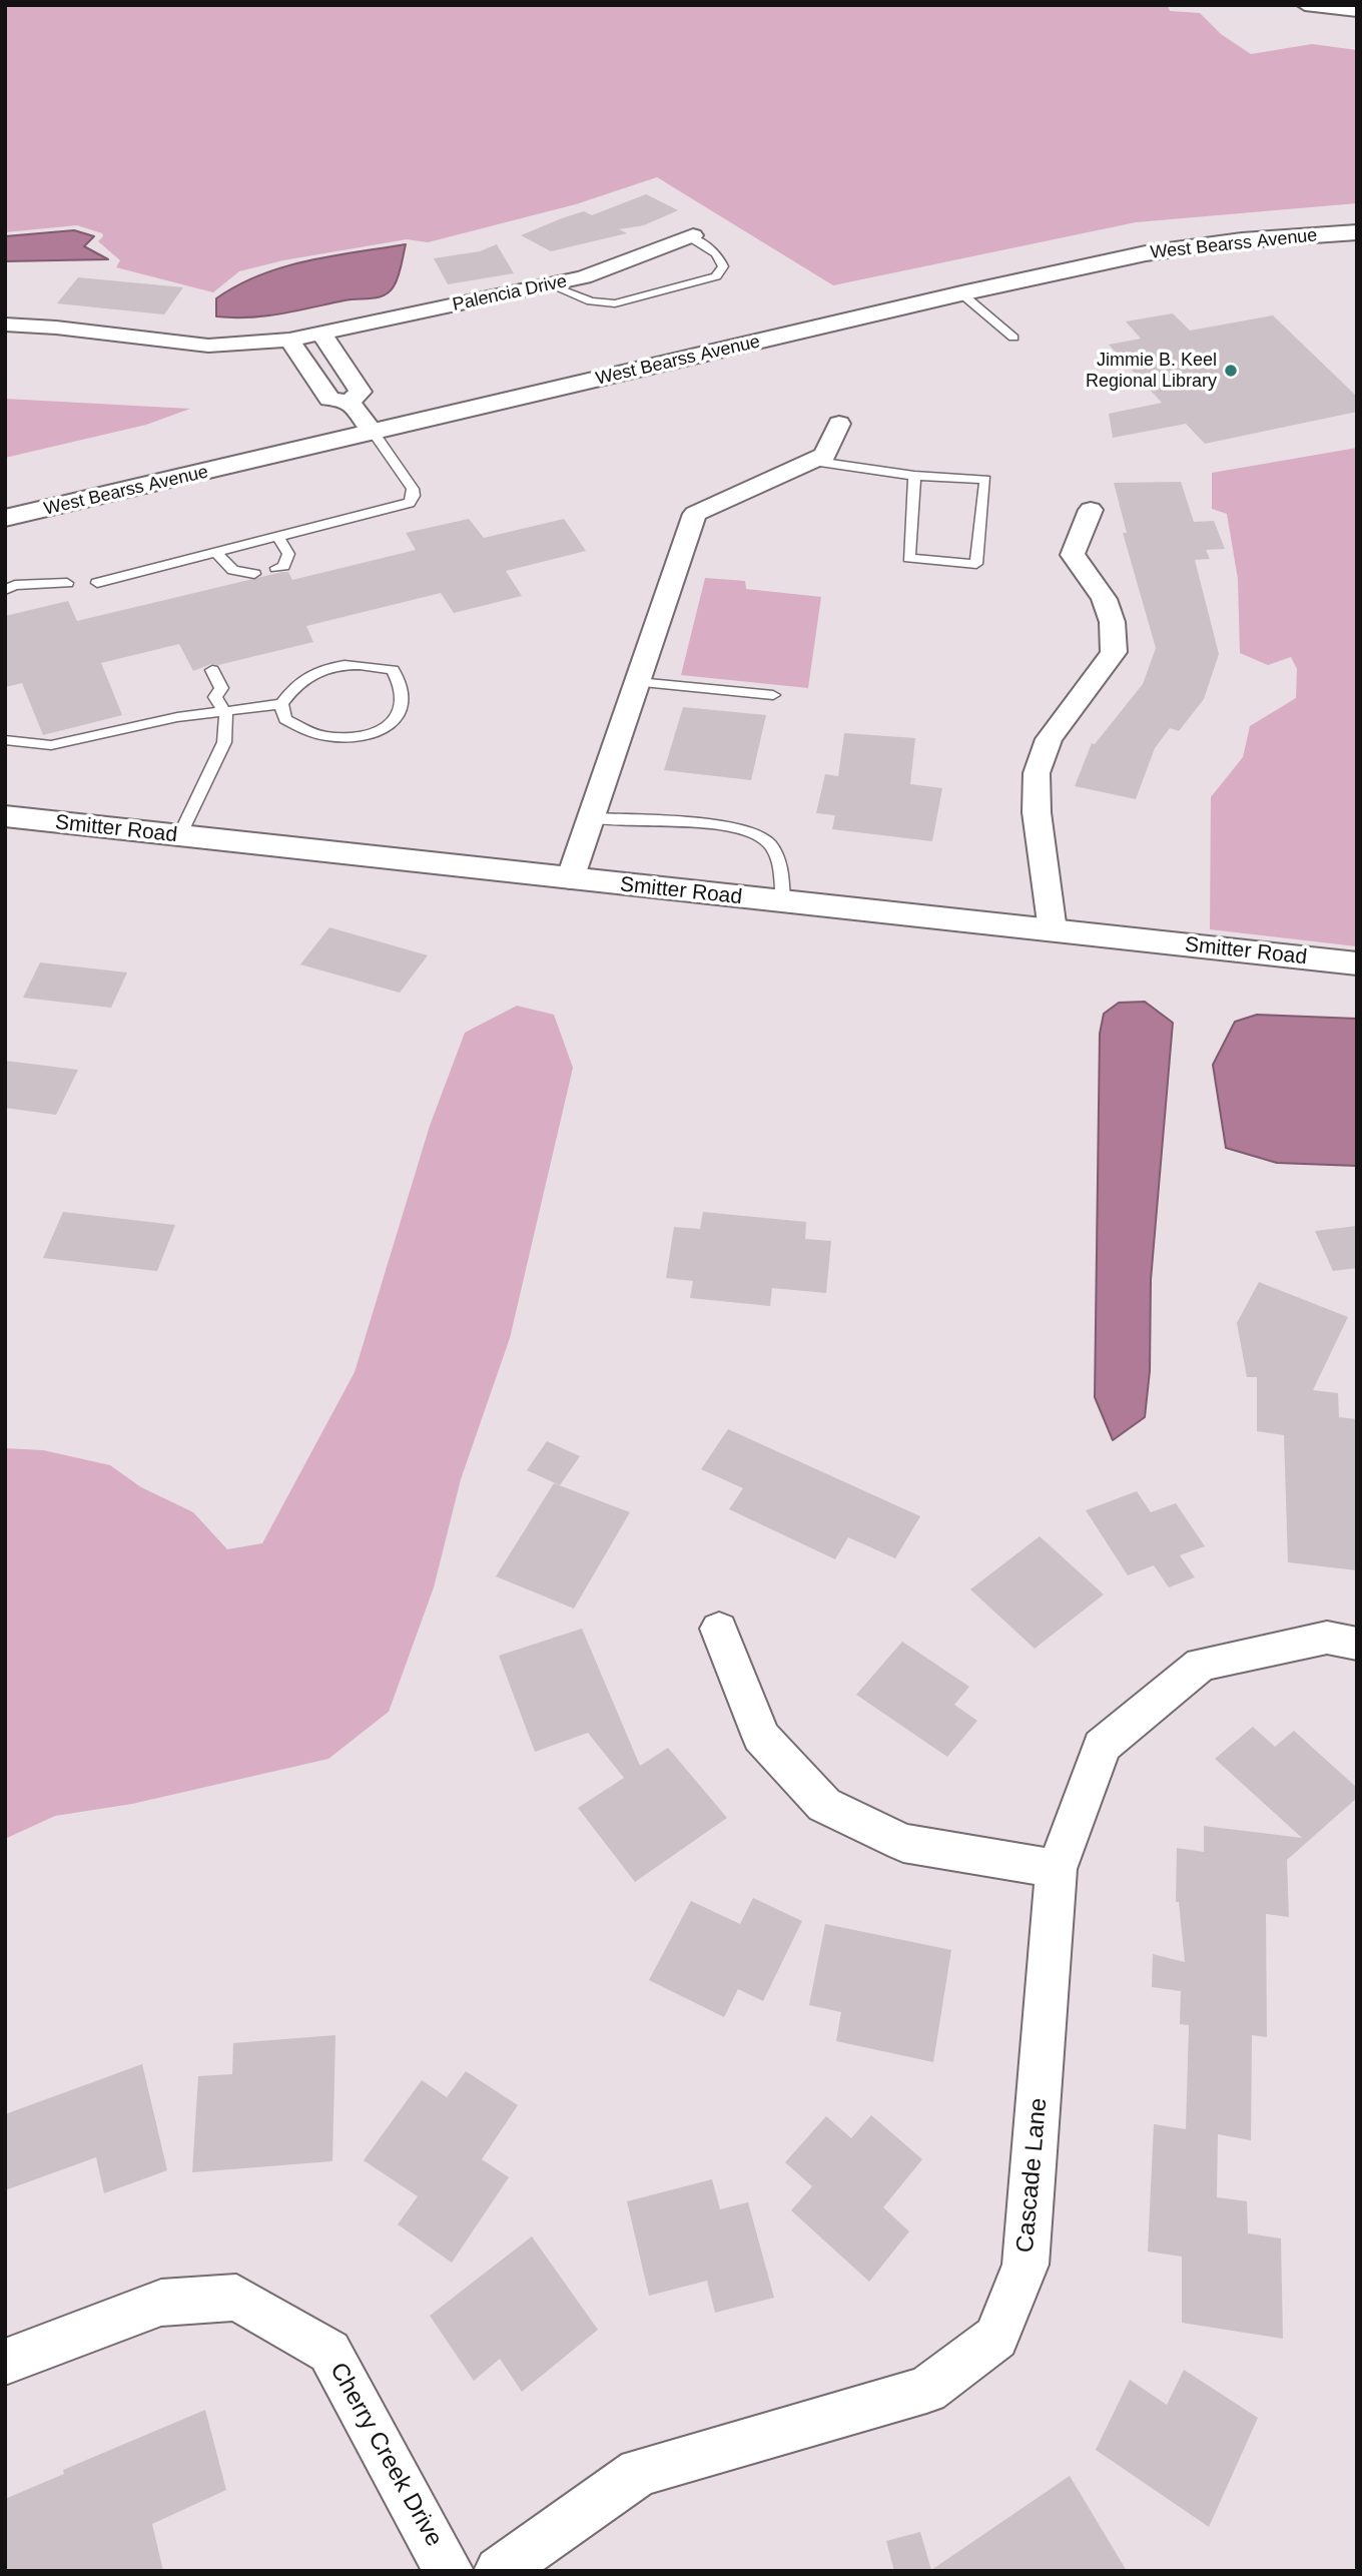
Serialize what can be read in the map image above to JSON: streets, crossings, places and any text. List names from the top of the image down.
{
  "streets": {
    "main road": ["West Bearss Avenue", "Smitter Road"],
    "street": ["Palencia Drive", "Cascade Lane", "Cherry Creek Drive"]
  },
  "places": ["Jimmie B. Keel Regional Library"]
}
